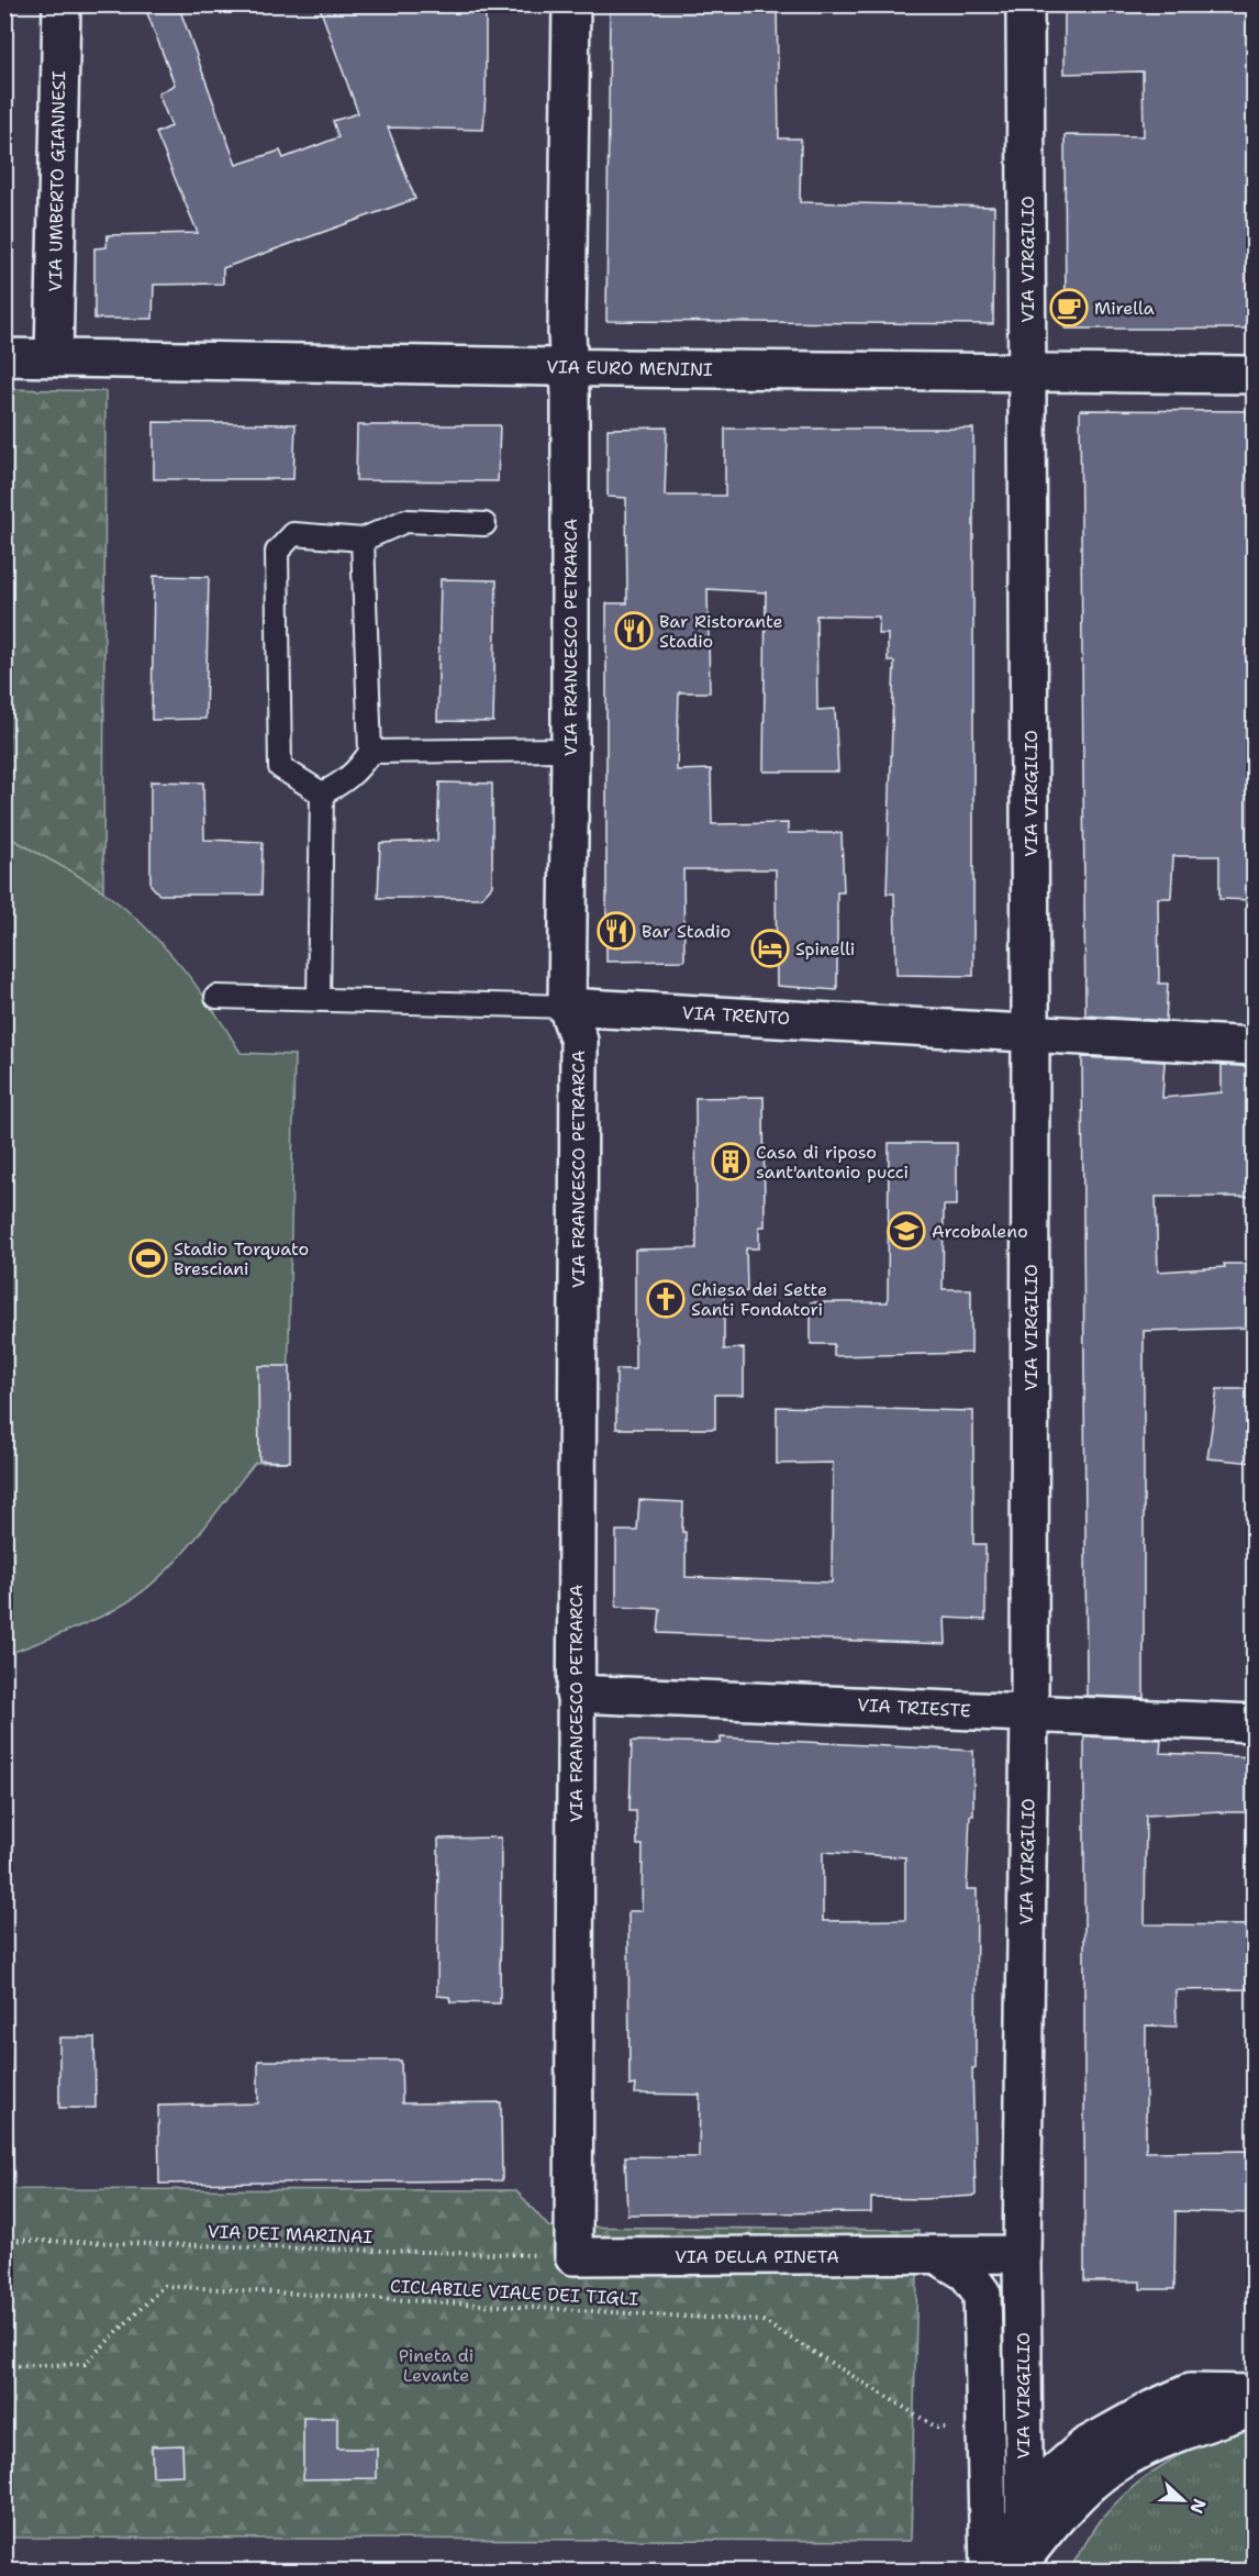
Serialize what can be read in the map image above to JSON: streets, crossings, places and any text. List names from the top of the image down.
{
  "streets": {
    "street": [
      "VIA UMBERTO GIANNESI",
      "VIA VIRGILIO",
      "VIA EURO MENINI",
      "VIA FRANCESCO PETRARCA",
      "VIA TRENTO",
      "VIA TRIESTE",
      "VIA DELLA PINETA"
    ],
    "path": ["VIA DEI MARINAI", "CICLABILE VIALE DEI TIGLI"]
  },
  "crossings": [
    ["VIA UMBERTO GIANNESI", "VIA EURO MENINI"],
    ["VIA VIRGILIO", "VIA EURO MENINI"],
    ["VIA VIRGILIO", "VIA TRENTO"],
    ["VIA VIRGILIO", "VIA TRIESTE"],
    ["VIA VIRGILIO", "VIA DELLA PINETA"],
    ["VIA EURO MENINI", "VIA FRANCESCO PETRARCA"],
    ["VIA FRANCESCO PETRARCA", "VIA TRENTO"],
    ["VIA FRANCESCO PETRARCA", "VIA TRIESTE"],
    ["VIA FRANCESCO PETRARCA", "VIA DEI MARINAI"],
    ["VIA FRANCESCO PETRARCA", "VIA DELLA PINETA"],
    ["VIA DEI MARINAI", "VIA DELLA PINETA"]
  ],
  "parks": ["Pineta di Levante"],
  "places": {
    "cafe": ["Mirella"],
    "restaurant": ["Bar Ristorante Stadio", "Bar Stadio"],
    "hotel": ["Spinelli"],
    "building": ["Casa di riposo sant'antonio pucci"],
    "school or university": ["Arcobaleno"],
    "sports": ["Stadio Torquato Bresciani"],
    "church": ["Chiesa dei Sette Santi Fondatori"]
  },
  "north": "right"
}
